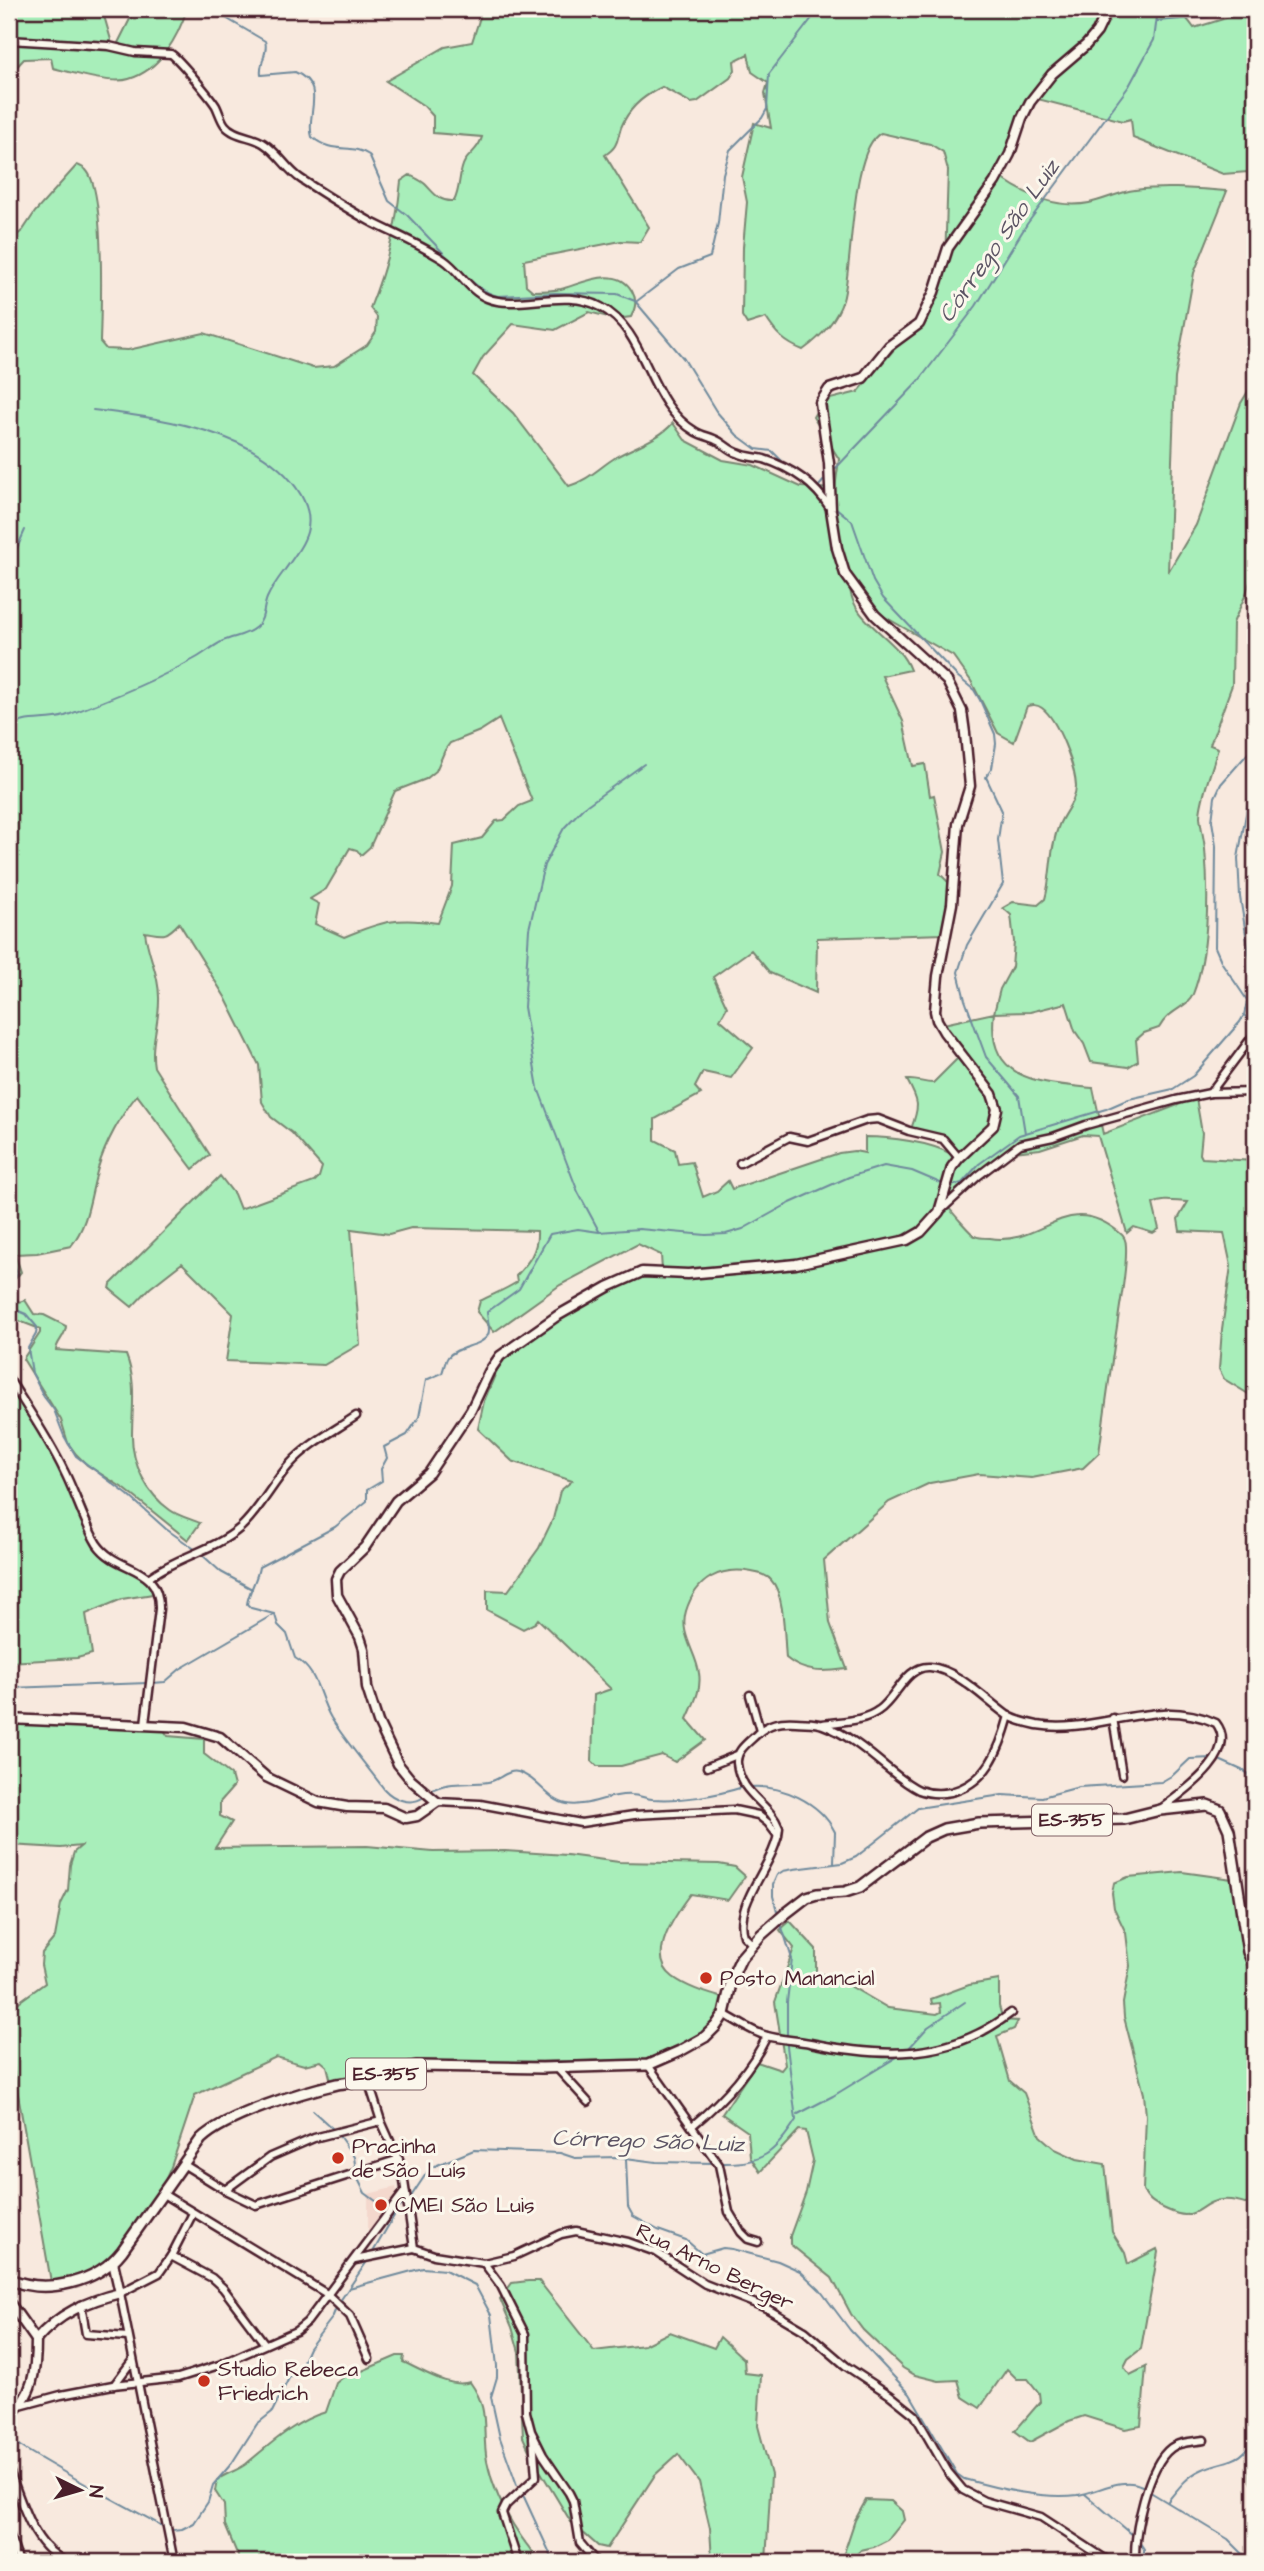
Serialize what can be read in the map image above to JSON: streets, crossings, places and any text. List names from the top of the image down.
{
  "streets": {
    "main road": ["ES-355"],
    "street": ["Rua Arno Berger"]
  },
  "water": ["Córrego São Luiz"],
  "places": [
    "Posto Manancial",
    "Pracinha de São Luís",
    "CMEI São Luis",
    "Studio Rebeca Friedrich"
  ],
  "north": "right"
}
